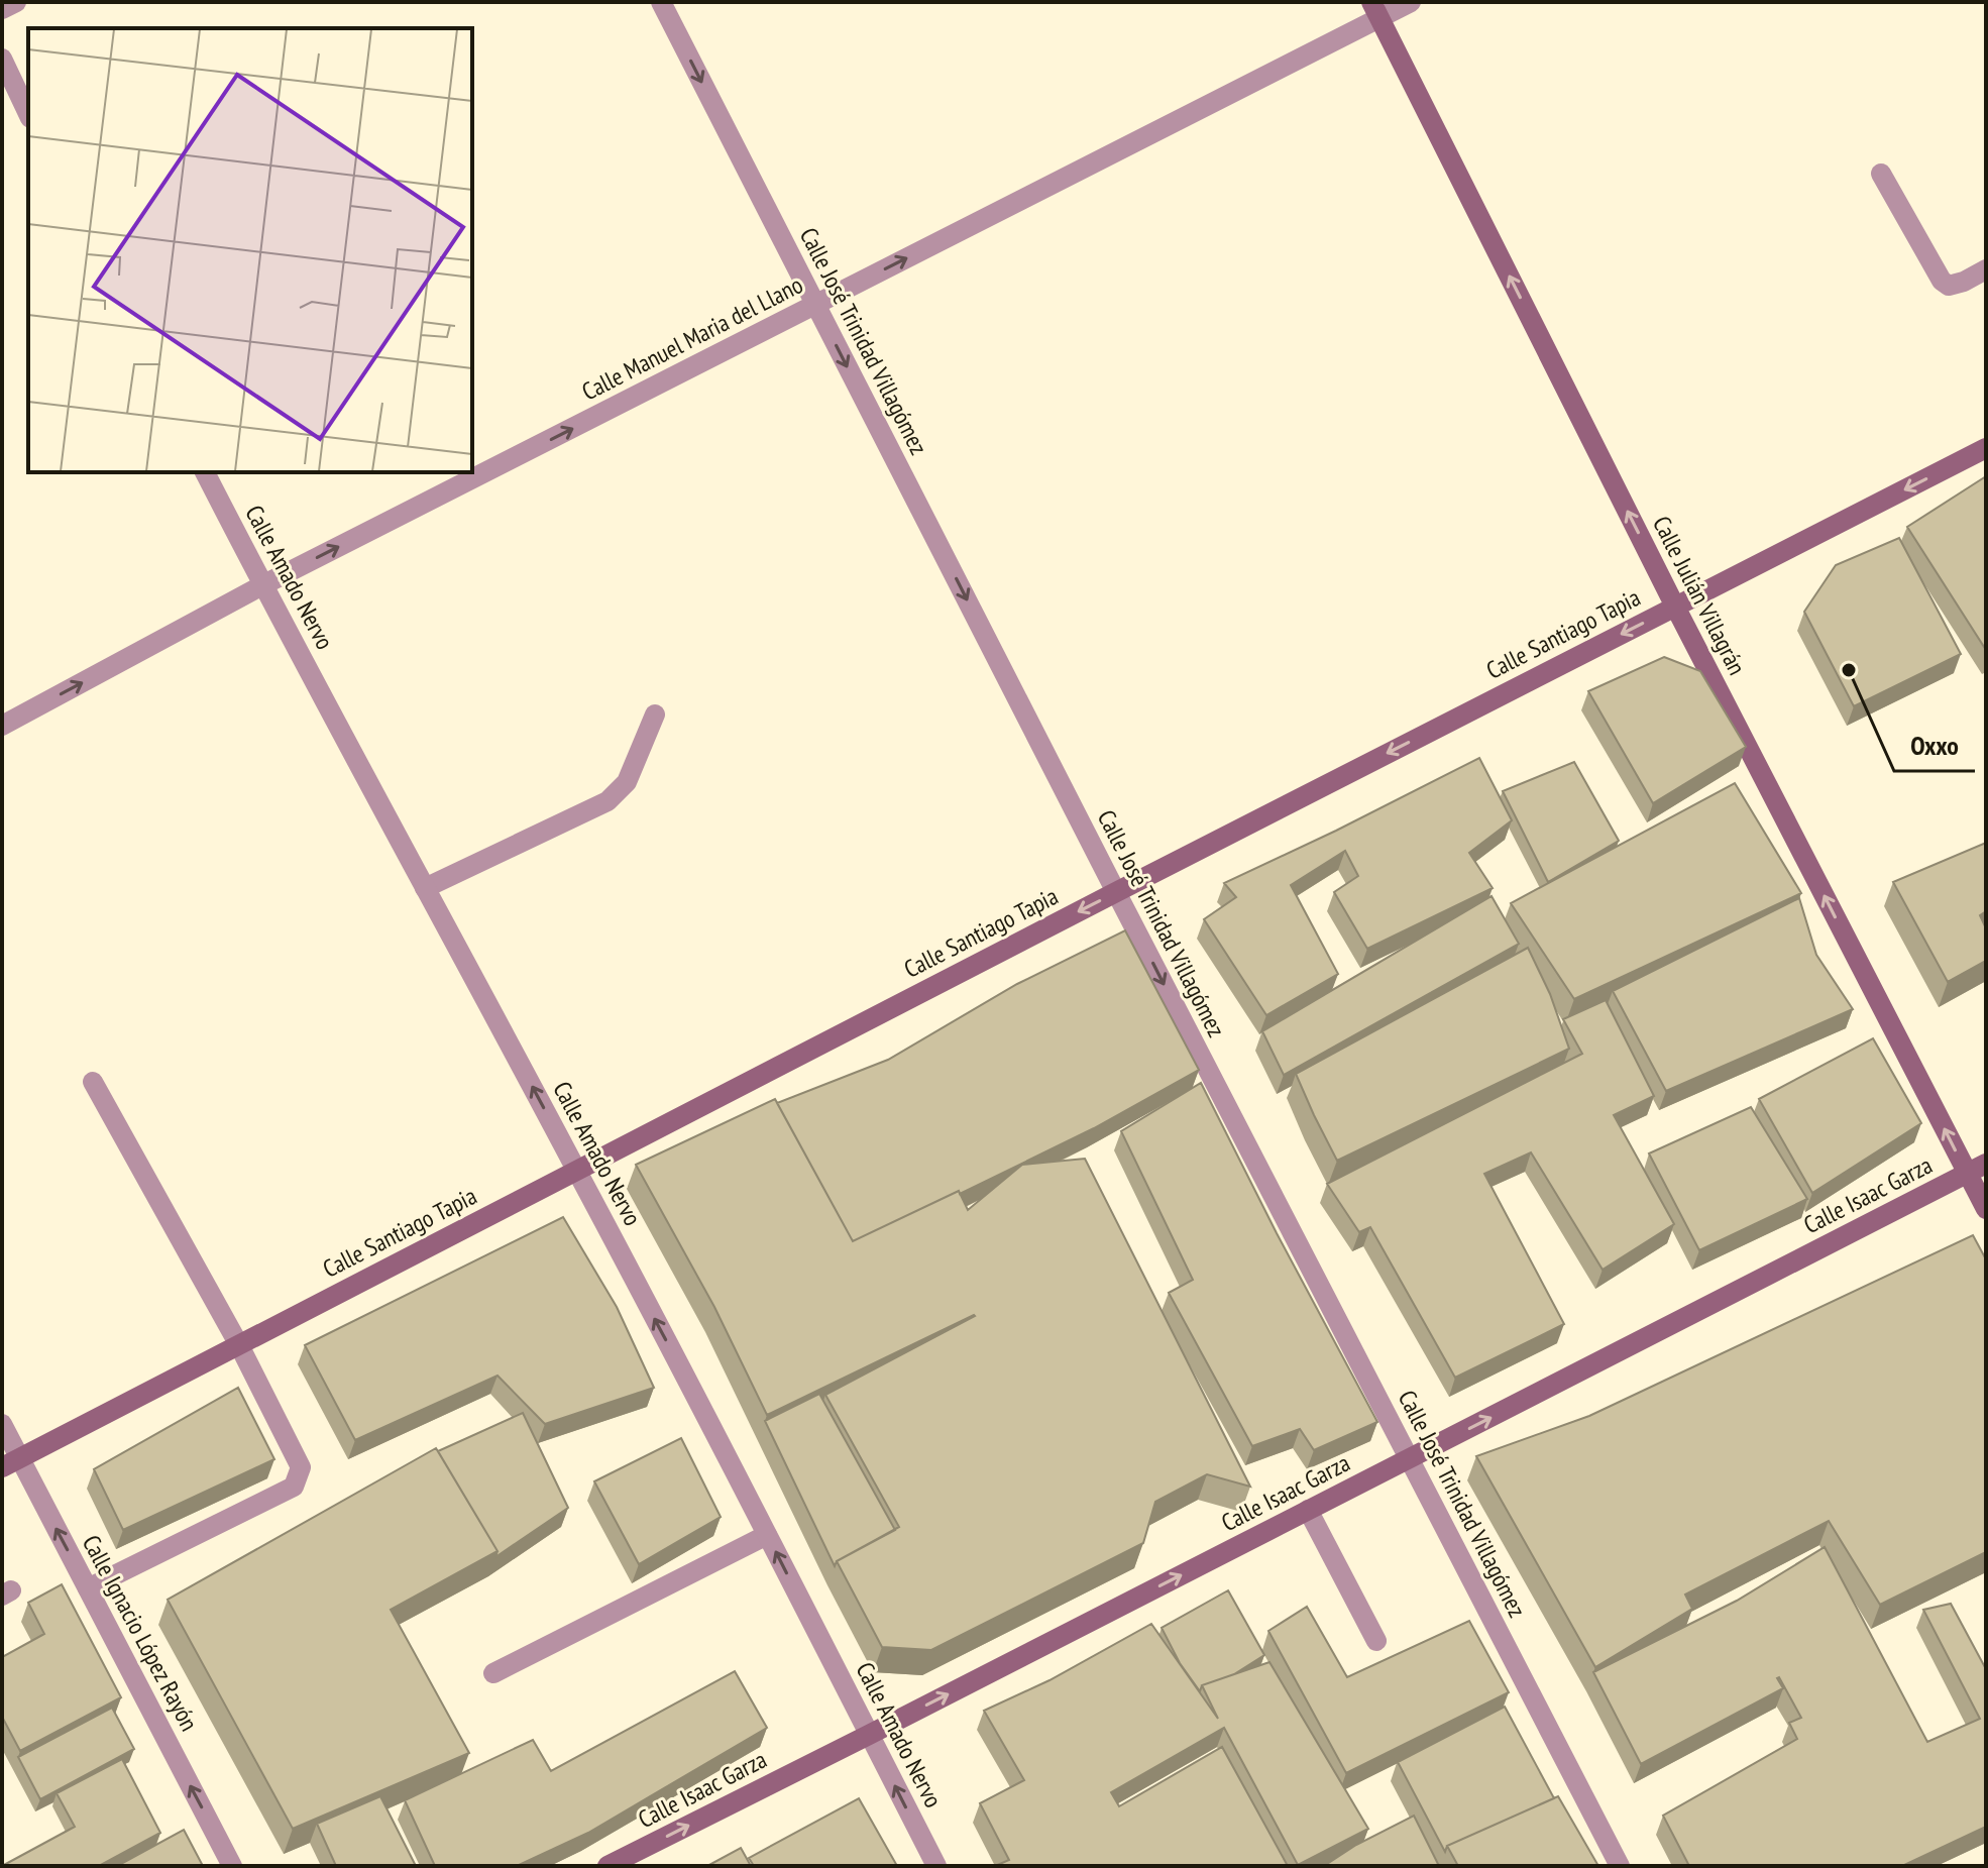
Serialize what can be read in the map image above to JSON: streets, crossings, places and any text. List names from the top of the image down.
{
  "streets": {
    "street": [
      "Calle Manuel Maria del Llano",
      "Calle José Trinidad Villagómez",
      "Calle Amado Nervo",
      "Calle Julián Villagrán",
      "Calle Santiago Tapia",
      "Calle Isaac Garza",
      "Calle Ignacio López Rayón"
    ]
  },
  "crossings": [
    ["Calle Manuel Maria del Llano", "Calle José Trinidad Villagómez"],
    ["Calle Manuel Maria del Llano", "Calle Amado Nervo"],
    ["Calle Manuel Maria del Llano", "Calle Julián Villagrán"],
    ["Calle José Trinidad Villagómez", "Calle Santiago Tapia"],
    ["Calle José Trinidad Villagómez", "Calle Isaac Garza"],
    ["Calle Amado Nervo", "Calle Santiago Tapia"],
    ["Calle Amado Nervo", "Calle Isaac Garza"],
    ["Calle Julián Villagrán", "Calle Santiago Tapia"],
    ["Calle Julián Villagrán", "Calle Isaac Garza"],
    ["Calle Santiago Tapia", "Calle Ignacio López Rayón"]
  ],
  "one_way": [
    "Calle Manuel Maria del Llano",
    "Calle José Trinidad Villagómez",
    "Calle Amado Nervo",
    "Calle Julián Villagrán",
    "Calle Santiago Tapia",
    "Calle Isaac Garza",
    "Calle Ignacio López Rayón"
  ],
  "places": ["Oxxo"]
}
